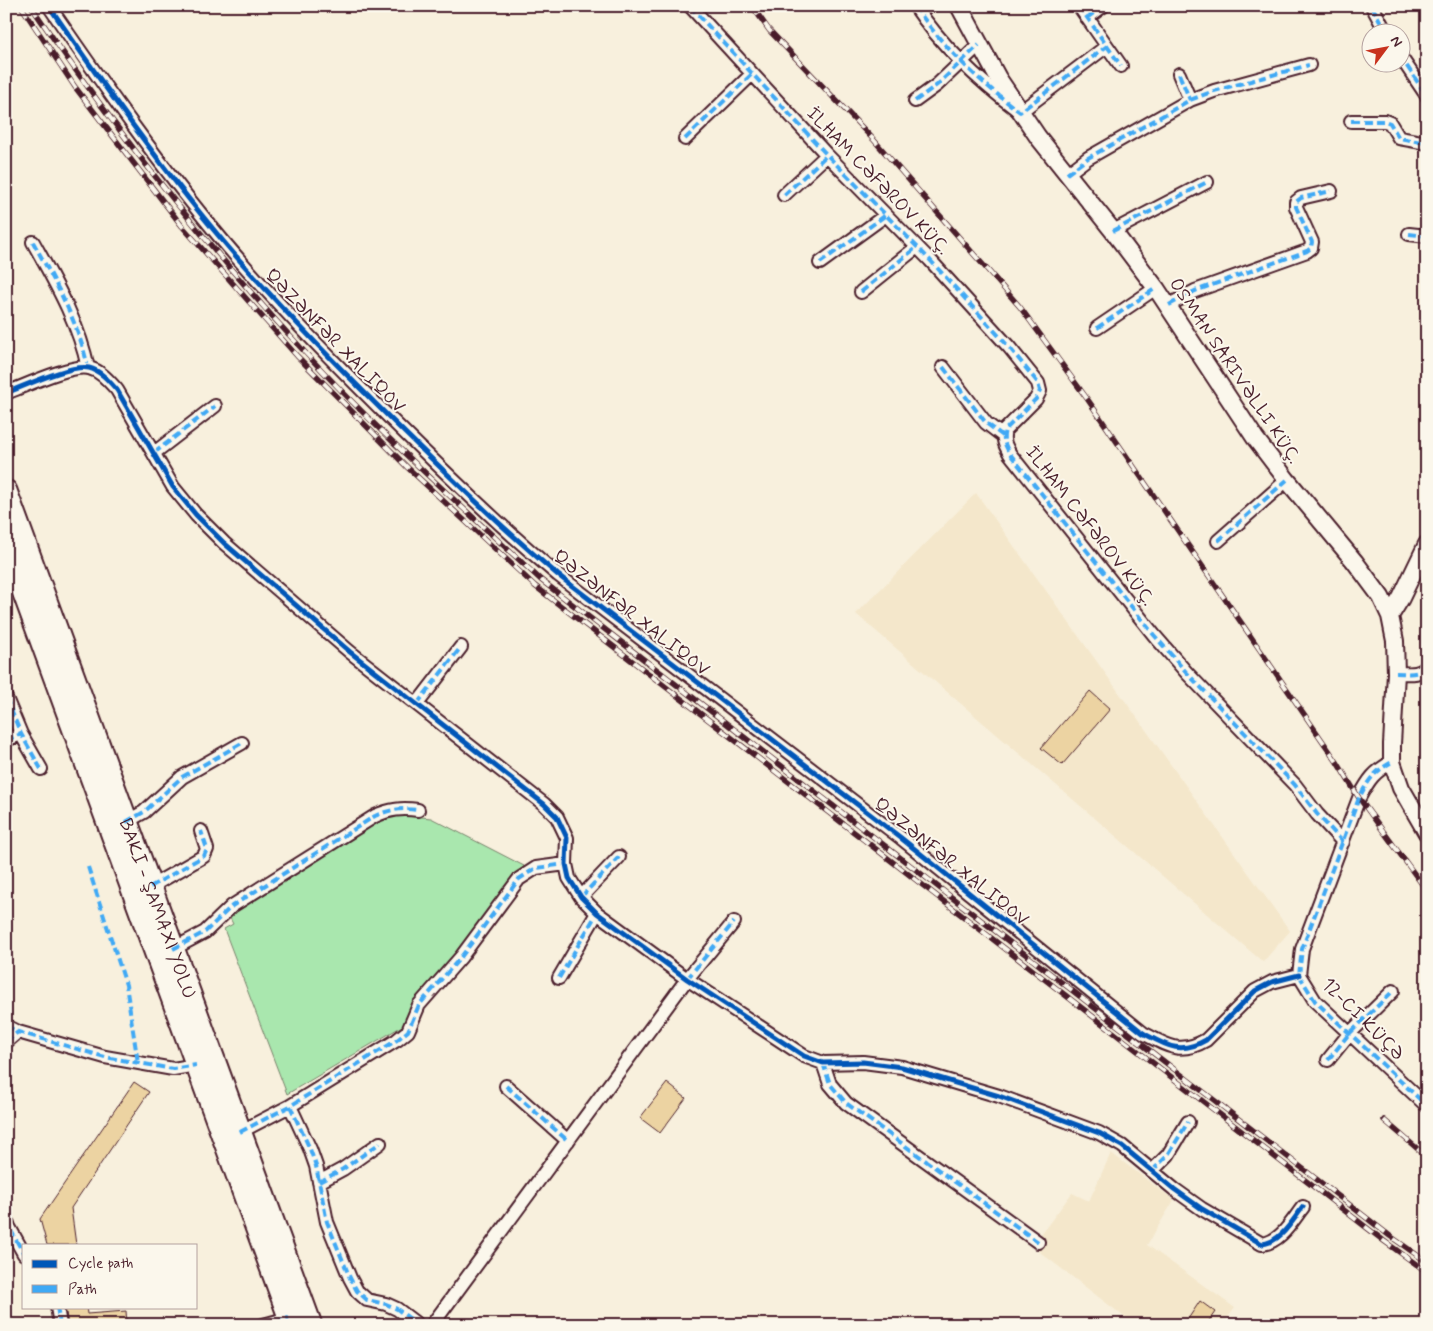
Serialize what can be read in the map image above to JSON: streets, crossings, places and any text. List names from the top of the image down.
{
  "streets": {
    "street": ["İLHAM CƏFƏROV KÜÇ.", "12-CI KÜÇƏ"],
    "cycle path": ["QƏZƏNFƏR XALIQOV"]
  },
  "legend": ["Cycle path", "Path"],
  "north": "top right"
}
